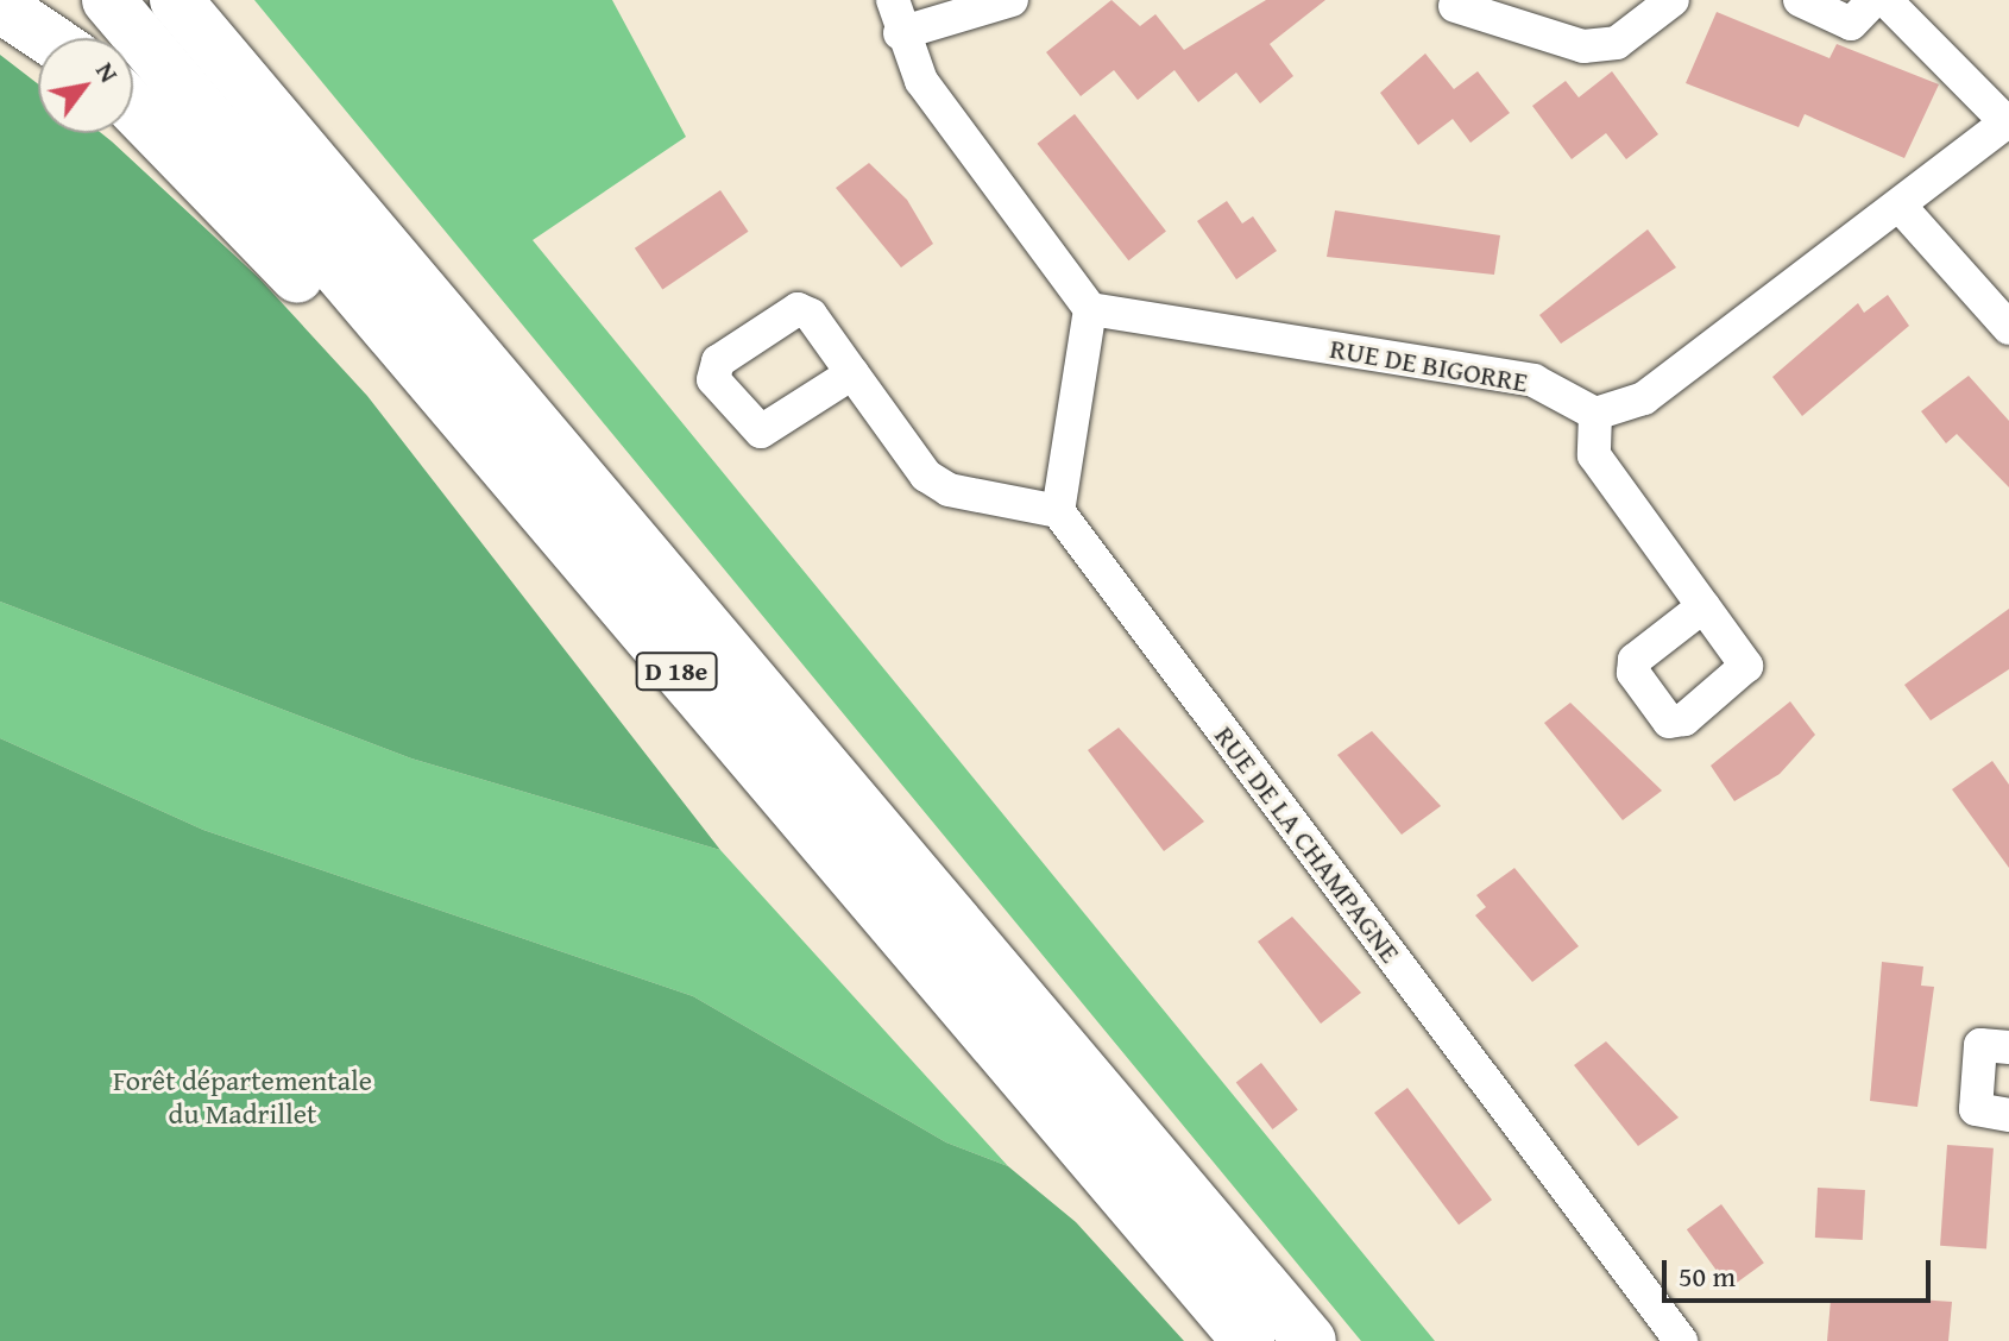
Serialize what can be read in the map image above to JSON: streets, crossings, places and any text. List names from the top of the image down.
{
  "streets": {
    "highway": ["D 18e"],
    "street": ["RUE DE BIGORRE", "RUE DE LA CHAMPAGNE"]
  },
  "parks": ["Forêt départementale du Madrillet"],
  "scale_bar": "50 m",
  "north": "top right"
}
